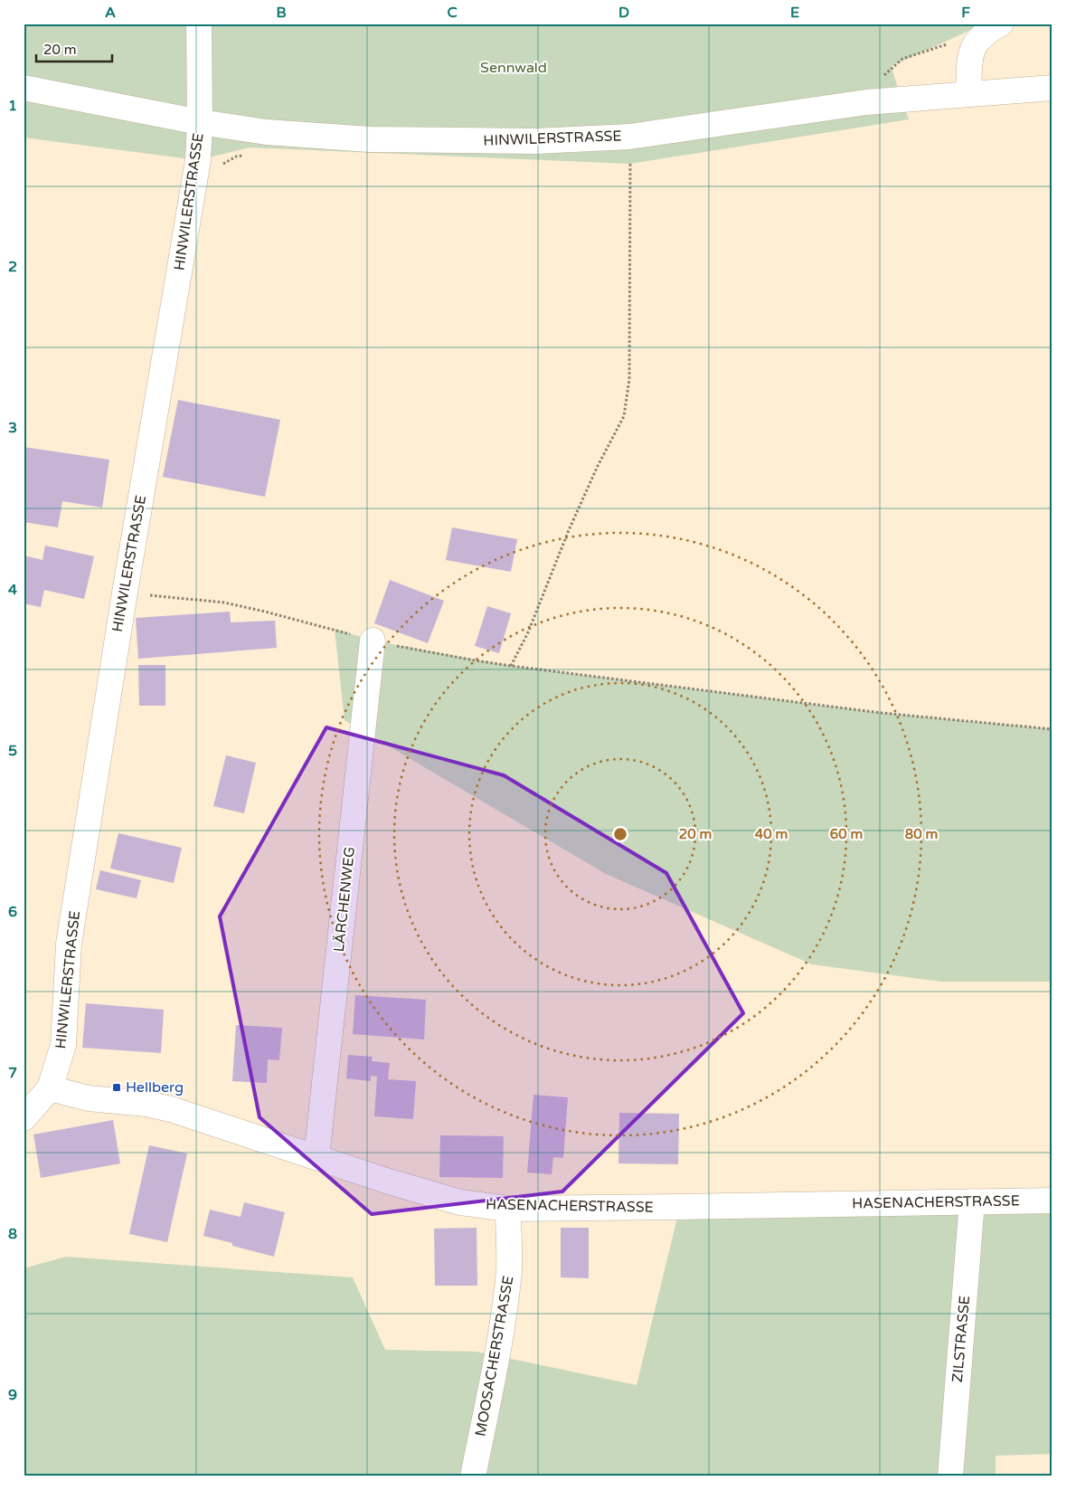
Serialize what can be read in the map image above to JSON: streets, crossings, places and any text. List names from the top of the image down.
{
  "streets": {
    "street": [
      "HINWILERSTRASSE",
      "LÄRCHENWEG",
      "HASENACHERSTRASSE",
      "ZILSTRASSE",
      "MOOSACHERSTRASSE"
    ]
  },
  "crossings": [
    ["HINWILERSTRASSE", "HASENACHERSTRASSE"],
    ["LÄRCHENWEG", "HASENACHERSTRASSE"],
    ["HASENACHERSTRASSE", "ZILSTRASSE"],
    ["HASENACHERSTRASSE", "MOOSACHERSTRASSE"]
  ],
  "parks": ["Sennwald"],
  "places": {
    "transit": ["Hellberg"]
  },
  "scale_bar": "20 m",
  "grid": {
    "columns": [
      "A",
      "B",
      "C",
      "D",
      "E",
      "F"
    ],
    "rows": [
      "1",
      "2",
      "3",
      "4",
      "5",
      "6",
      "7",
      "8",
      "9"
    ]
  },
  "rings": [
    "20 m",
    "40 m",
    "60 m",
    "80 m"
  ]
}
